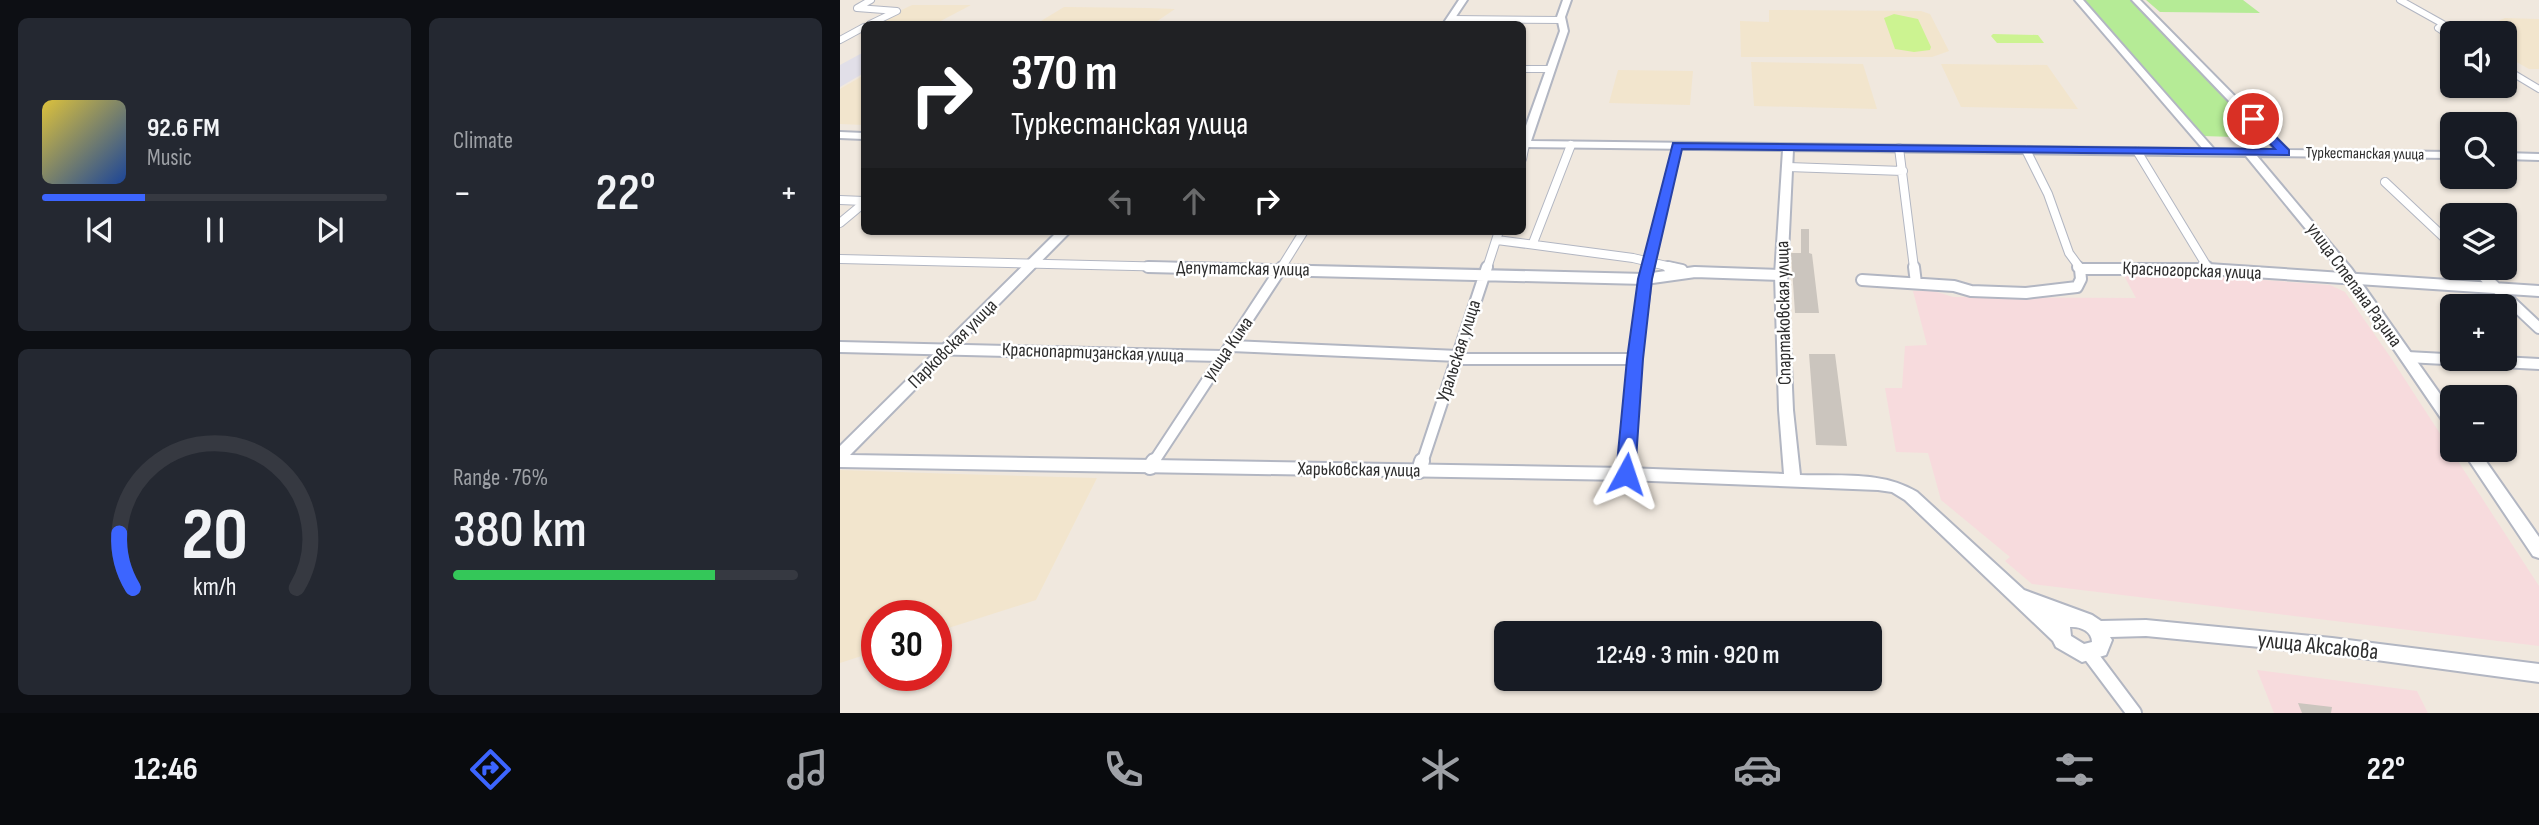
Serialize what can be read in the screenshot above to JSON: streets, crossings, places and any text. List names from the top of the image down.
{
  "streets": {
    "street": [
      "Туркестанская улица",
      "Депутатская улица",
      "Красногорская улица",
      "улица Степана Разина",
      "Спартаковская улица",
      "Парковская улица",
      "улица Кима",
      "Уральская улица",
      "Краснопартизанская улица",
      "Харьковская улица",
      "улица Аксакова"
    ]
  },
  "crossings": [
    ["Туркестанская улица", "улица Степана Разина"],
    ["Туркестанская улица", "Спартаковская улица"],
    ["Депутатская улица", "Парковская улица"],
    ["Депутатская улица", "улица Кима"],
    ["Депутатская улица", "Уральская улица"],
    ["Красногорская улица", "улица Степана Разина"],
    ["Спартаковская улица", "Харьковская улица"],
    ["Парковская улица", "Краснопартизанская улица"],
    ["Парковская улица", "Харьковская улица"],
    ["улица Кима", "Краснопартизанская улица"],
    ["улица Кима", "Харьковская улица"],
    ["Уральская улица", "Харьковская улица"],
    ["Харьковская улица", "улица Аксакова"]
  ],
  "page": {
    "tile": [
      "Climate",
      ["Range · 76%", "380 km"]
    ],
    "map_buttons": ["+", "−"],
    "turn": ["370 m", "Туркестанская улица"],
    "song": ["92.6 FM", "Music"],
    "heat": ["−", "22°", "+"],
    "limit": "30",
    "trip": "12:49 · 3 min · 920 m",
    "tabs": ["12:46", "22°"],
    "gauge": ["20", "km/h"]
  }
}
